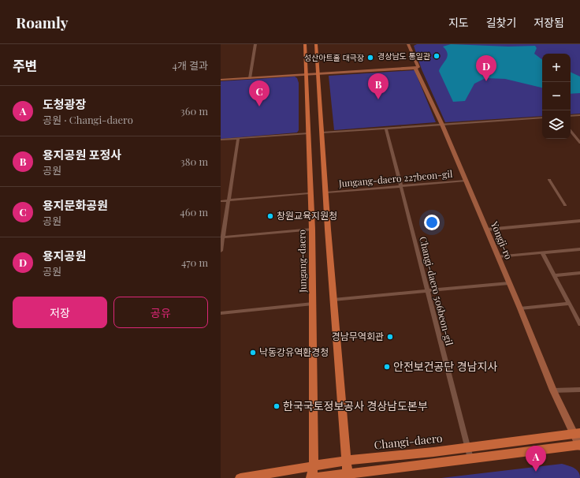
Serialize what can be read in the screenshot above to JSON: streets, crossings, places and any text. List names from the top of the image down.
{
  "streets": {
    "main road": ["Yongji-ro", "Jungang-daero", "Changi-daero"],
    "street": ["Jungang-daero 227beon-gil", "Changi-daero 506beon-gil"]
  },
  "crossings": [
    ["Jungang-daero 227beon-gil", "Yongji-ro"],
    ["Jungang-daero 227beon-gil", "Changi-daero 506beon-gil"],
    ["Yongji-ro", "Changi-daero"],
    ["Jungang-daero", "Changi-daero"],
    ["Changi-daero 506beon-gil", "Changi-daero"]
  ],
  "places": [
    "경상남도 통일관",
    "성산아트홀 대극장",
    "창원교육지원청",
    "경남무역회관",
    "낙동강유역환경청",
    "안전보건공단 경남지사",
    "한국국토정보공사 경상남도본부"
  ],
  "page": {
    "header": "Roamly",
    "nav": ["지도", "길찾기", "저장됨"],
    "heading": ["주변", "4개 결과"],
    "map_buttons": ["+", "−"],
    "pins": [
      "D",
      "B",
      "C",
      "A"
    ],
    "list": [
      {
        "mark": "A",
        "name": "도청광장",
        "note": "공원 · Changi-daero",
        "value": "360 m"
      },
      {
        "mark": "B",
        "name": "용지공원 포정사",
        "note": "공원",
        "value": "380 m"
      },
      {
        "mark": "C",
        "name": "용지문화공원",
        "note": "공원",
        "value": "460 m"
      },
      {
        "mark": "D",
        "name": "용지공원",
        "note": "공원",
        "value": "470 m"
      }
    ],
    "buttons": ["저장", "공유"]
  }
}
